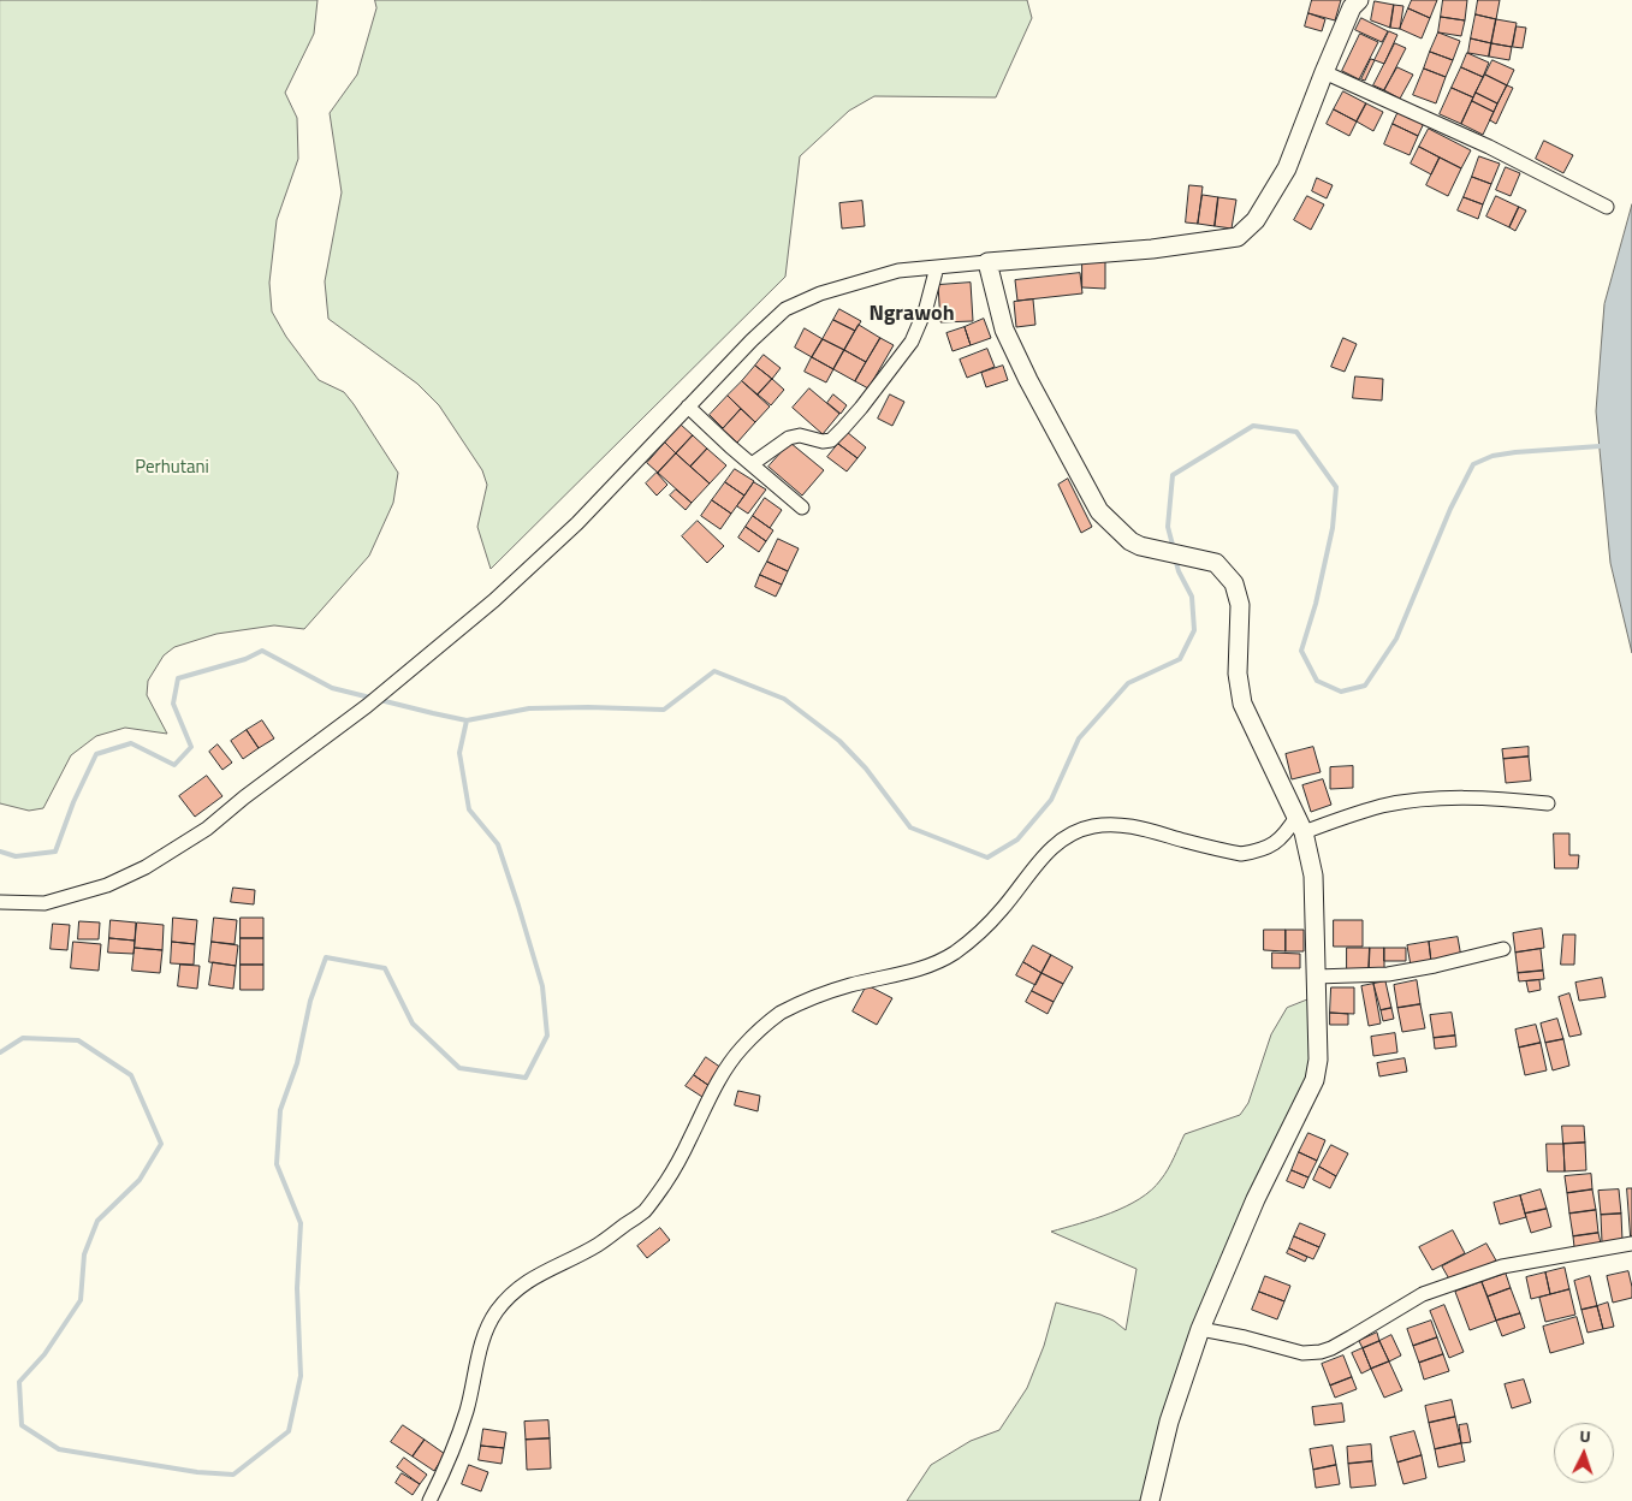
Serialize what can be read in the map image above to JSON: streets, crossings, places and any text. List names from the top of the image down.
{
  "districts": ["Ngrawoh"],
  "parks": ["Perhutani"],
  "north": "top"
}
